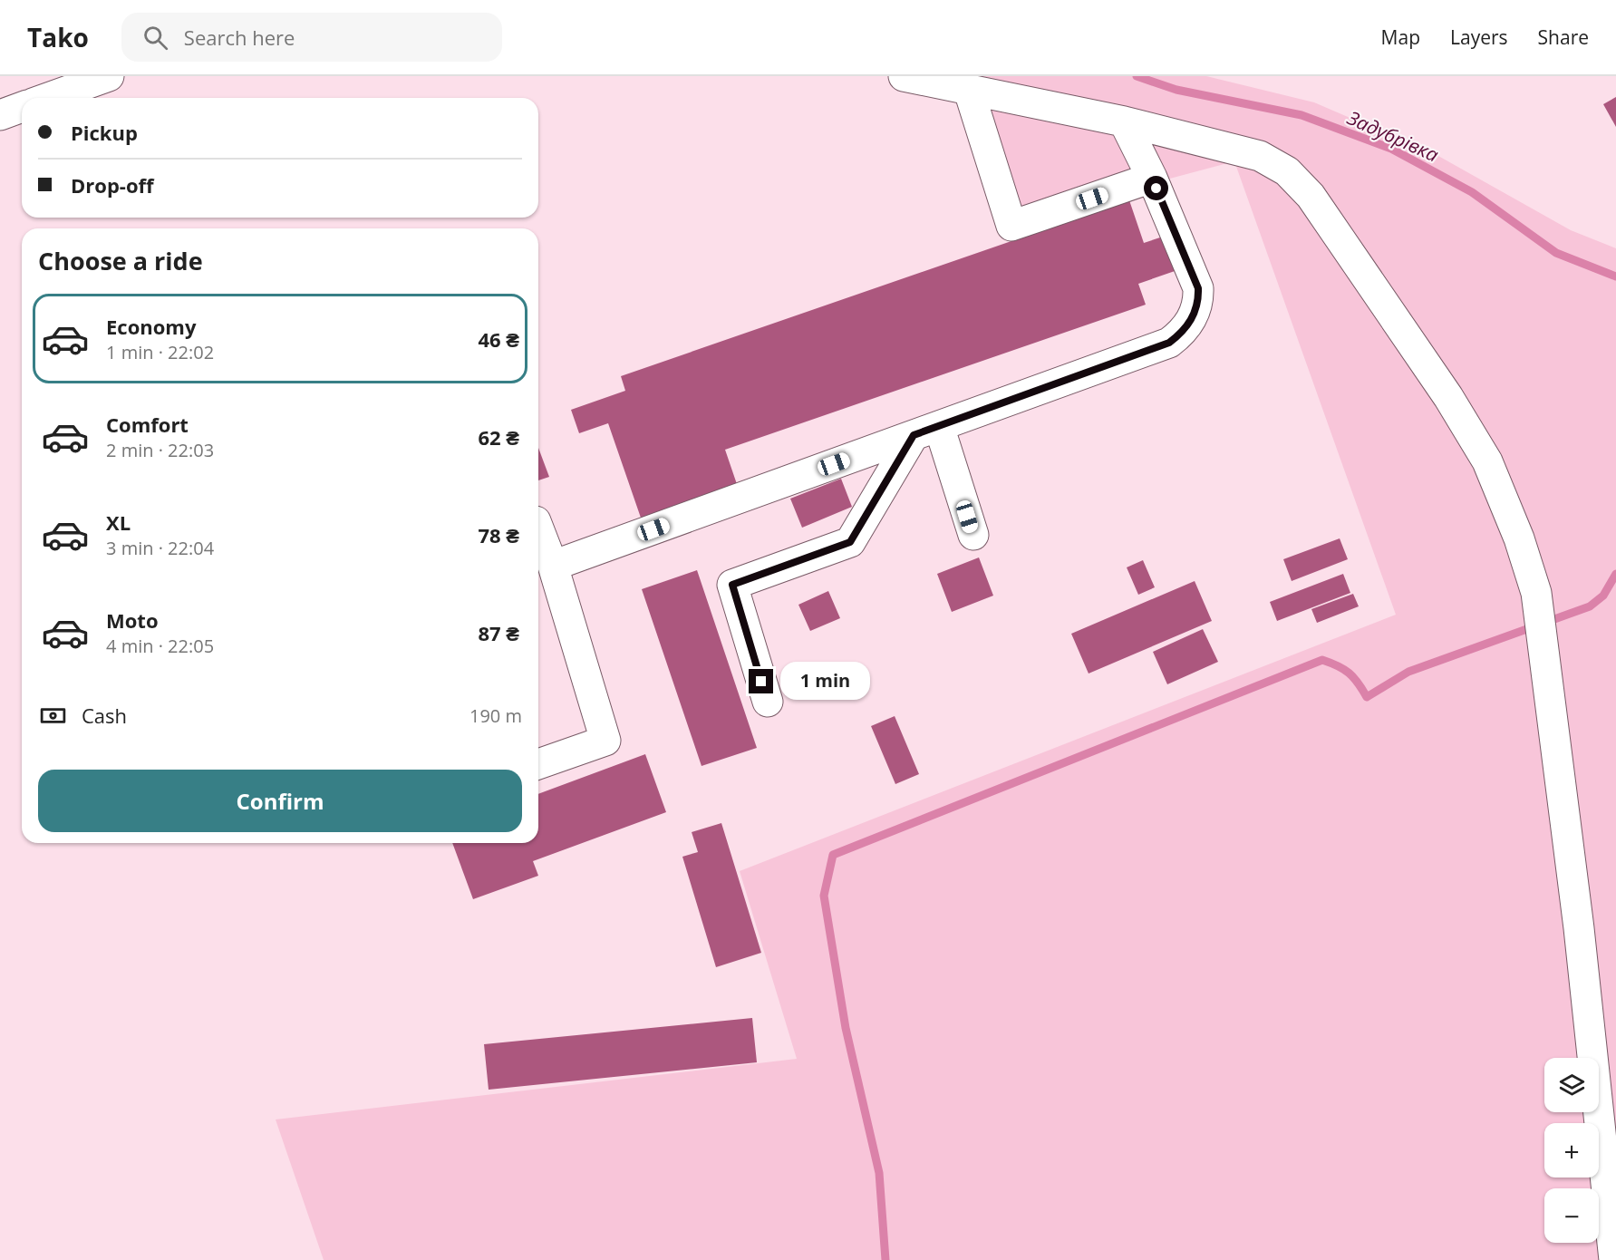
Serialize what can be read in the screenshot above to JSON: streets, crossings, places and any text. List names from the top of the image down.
{
  "water": ["Задубрівка"],
  "page": {
    "header": "Tako",
    "search": "Search here",
    "nav": ["Map", "Layers", "Share"],
    "banner": ["Pickup", "Drop-off"],
    "heading": "Choose a ride",
    "list": [
      {
        "name": "Economy",
        "note": "1 min · 22:02",
        "value": "46 ₴"
      },
      {
        "name": "Comfort",
        "note": "2 min · 22:03",
        "value": "62 ₴"
      },
      {
        "name": "XL",
        "note": "3 min · 22:04",
        "value": "78 ₴"
      },
      {
        "name": "Moto",
        "note": "4 min · 22:05",
        "value": "87 ₴"
      }
    ],
    "bubble": "1 min",
    "pay": ["Cash", "190 m"],
    "buttons": "Confirm",
    "map_buttons": ["+", "−"]
  }
}
